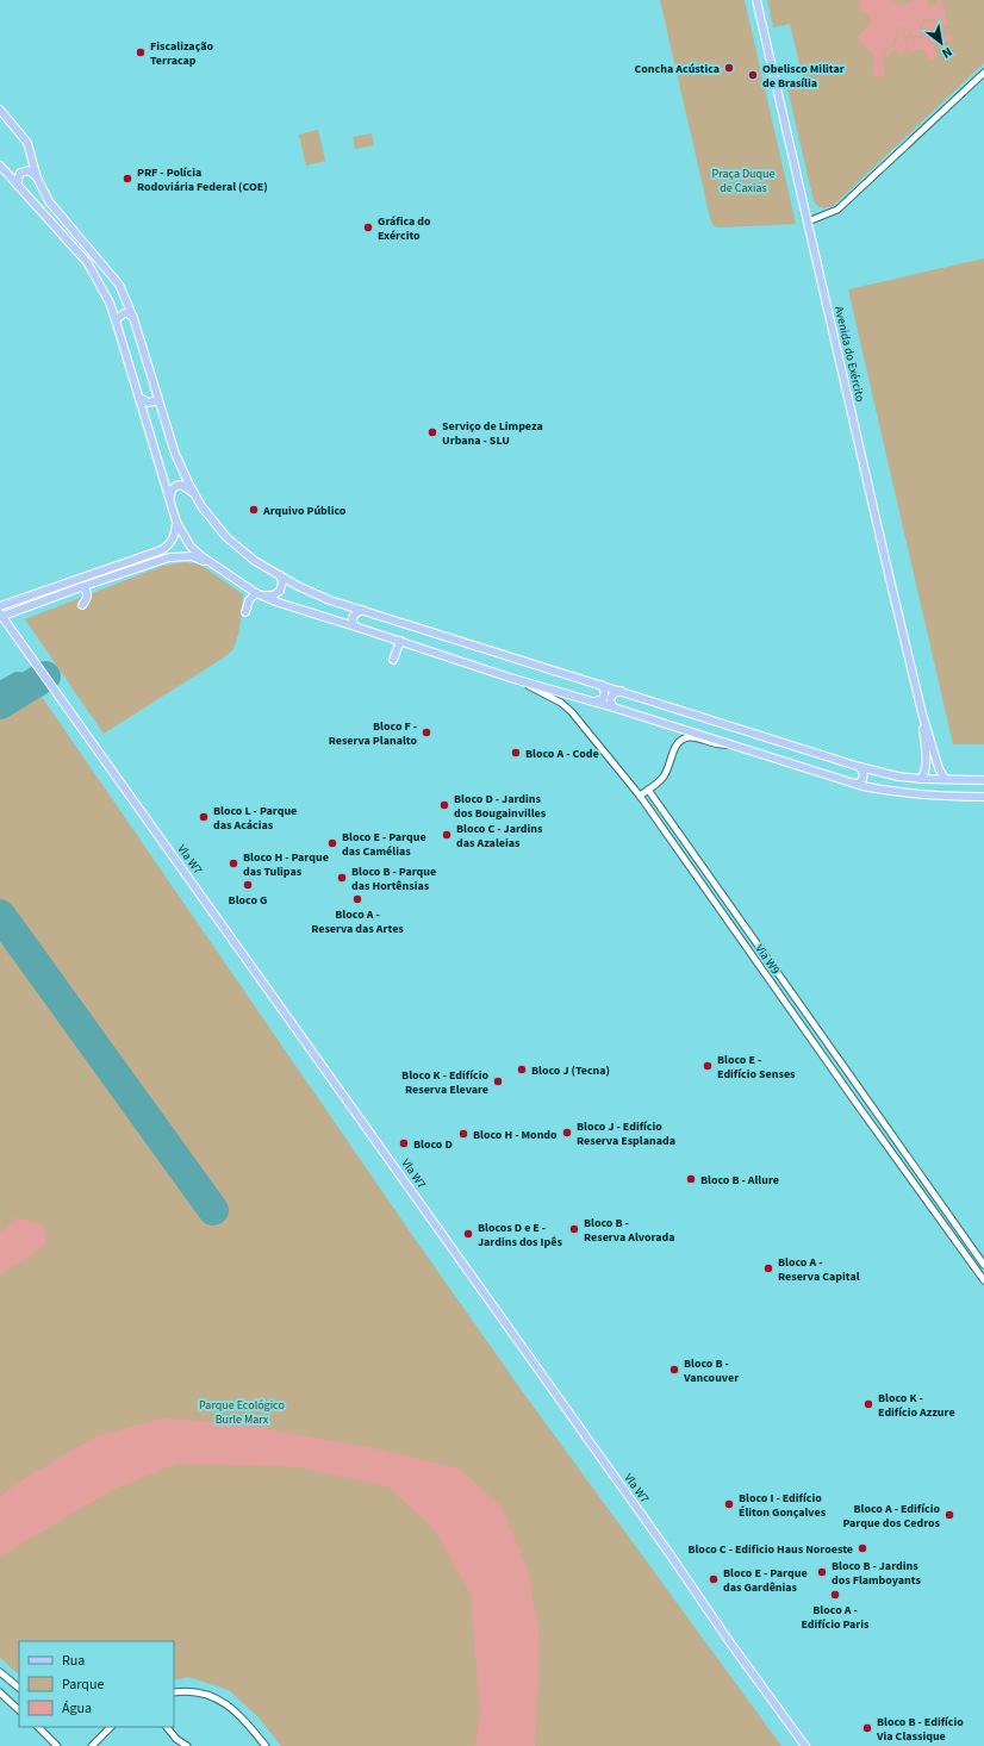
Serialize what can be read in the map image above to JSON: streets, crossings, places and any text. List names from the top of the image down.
{
  "streets": {
    "main road": ["Avenida do Exército", "Vla W7"],
    "street": ["Via W9"]
  },
  "parks": ["Praça Duque de Caxias", "Parque Ecológico Burle Marx"],
  "places": [
    "Fiscalização Terracap",
    "Concha Acústica",
    "Obelisco Militar de Brasília",
    "PRF - Polícia Rodoviária Federal (COE)",
    "Gráfica do Exército",
    "Serviço de Limpeza Urbana - SLU",
    "Arquivo Público",
    "Bloco F - Reserva Planalto",
    "Bloco A - Code",
    "Bloco D - Jardins dos Bougainvilles",
    "Bloco L - Parque das Acácias",
    "Bloco C - Jardins das Azaleias",
    "Bloco E - Parque das Camélias",
    "Bloco H - Parque das Tulipas",
    "Bloco B - Parque das Hortênsias",
    "Bloco G",
    "Bloco A - Reserva das Artes",
    "Bloco E - Edifício Senses",
    "Bloco J (Tecna)",
    "Bloco K - Edifício Reserva Elevare",
    "Bloco J - Edifício Reserva Esplanada",
    "Bloco H - Mondo",
    "Bloco D",
    "Bloco B - Allure",
    "Bloco B - Reserva Alvorada",
    "Blocos D e E - Jardins dos Ipês",
    "Bloco A - Reserva Capital",
    "Bloco B - Vancouver",
    "Bloco K - Edifício Azzure",
    "Bloco I - Edifício Éliton Gonçalves",
    "Bloco A - Edifício Parque dos Cedros",
    "Bloco C - Edificio Haus Noroeste",
    "Bloco B - Jardins dos Flamboyants",
    "Bloco E - Parque das Gardênias",
    "Bloco A - Edifício Paris",
    "Bloco B - Edifício Via Classique"
  ],
  "legend": ["Rua", "Parque", "Água"],
  "north": "bottom right"
}
